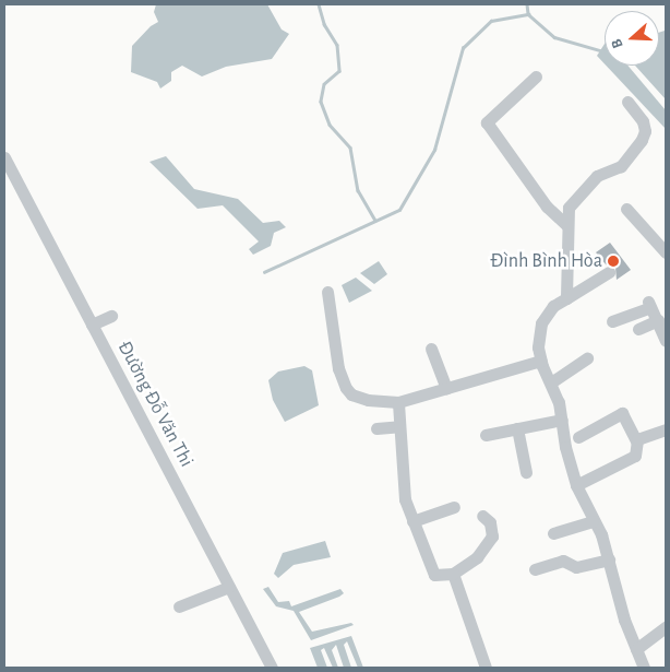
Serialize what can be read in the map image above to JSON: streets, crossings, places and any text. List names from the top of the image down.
{
  "streets": {
    "street": ["Đường Đỗ Văn Thi"]
  },
  "places": ["Đình Bình Hòa"],
  "north": "left"
}
